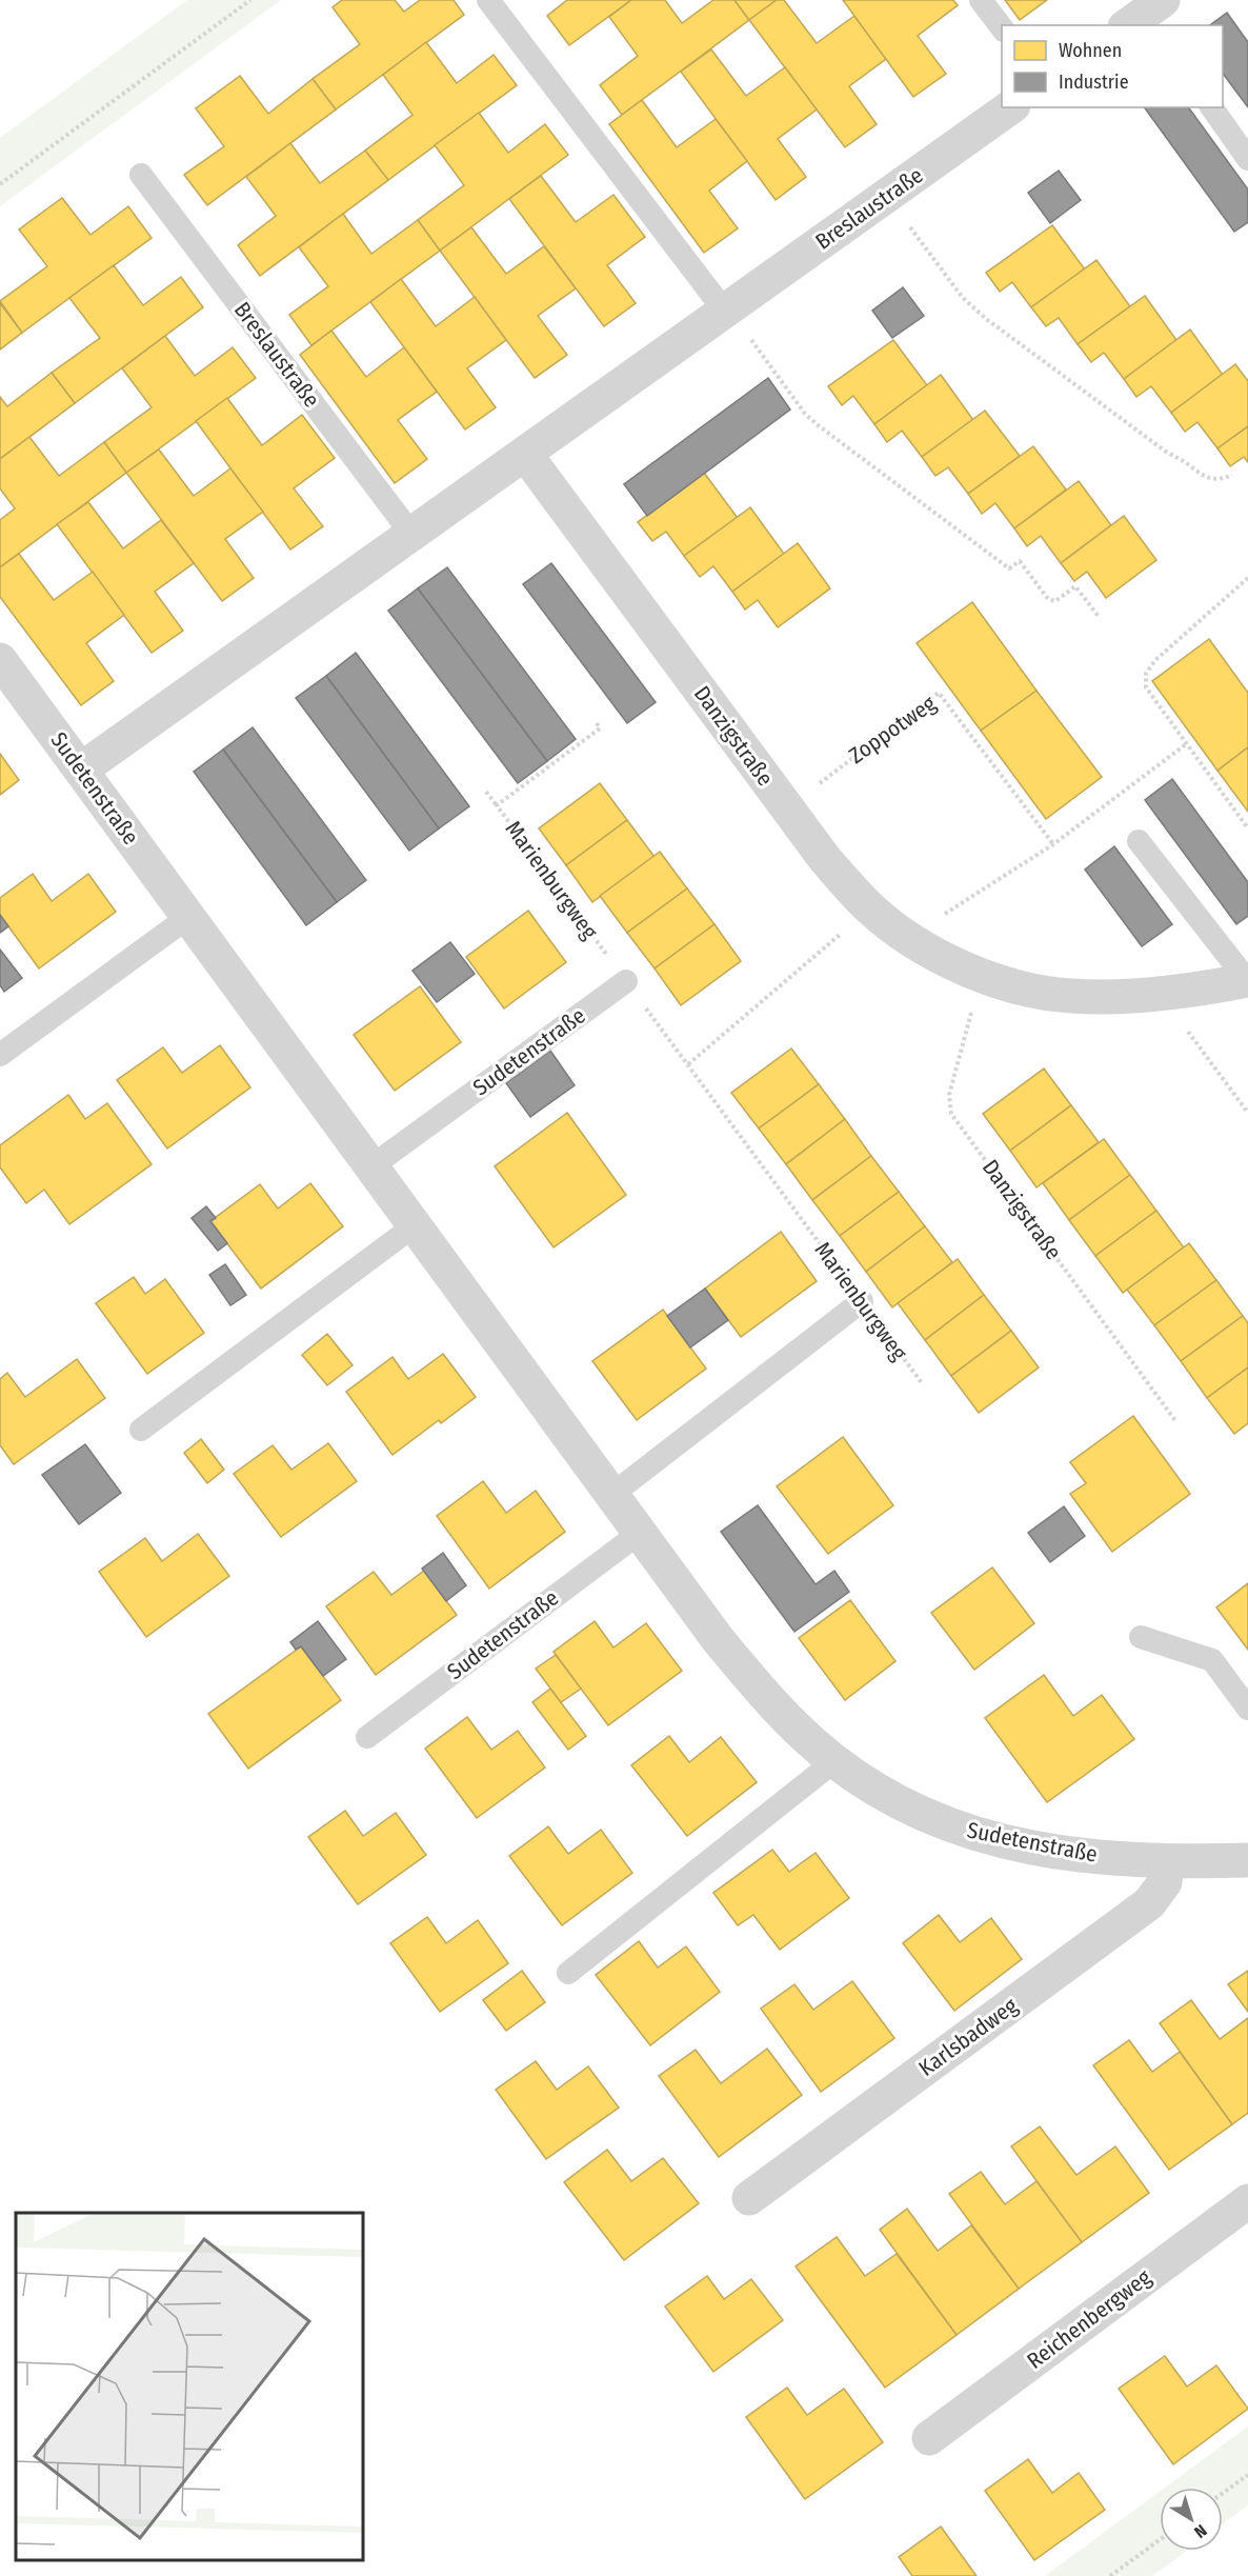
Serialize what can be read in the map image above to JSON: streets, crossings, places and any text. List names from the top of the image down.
{
  "streets": {
    "street": [
      "Breslaustraße",
      "Danzigstraße",
      "Sudetenstraße",
      "Karlsbadweg",
      "Reichenbergweg"
    ],
    "path": ["Zoppotweg", "Marienburgweg"]
  },
  "crossings": [
    ["Breslaustraße", "Danzigstraße"],
    ["Breslaustraße", "Sudetenstraße"],
    ["Zoppotweg", "Danzigstraße"],
    ["Sudetenstraße", "Marienburgweg"],
    ["Sudetenstraße", "Karlsbadweg"]
  ],
  "legend": ["Wohnen", "Industrie"],
  "north": "bottom right"
}
